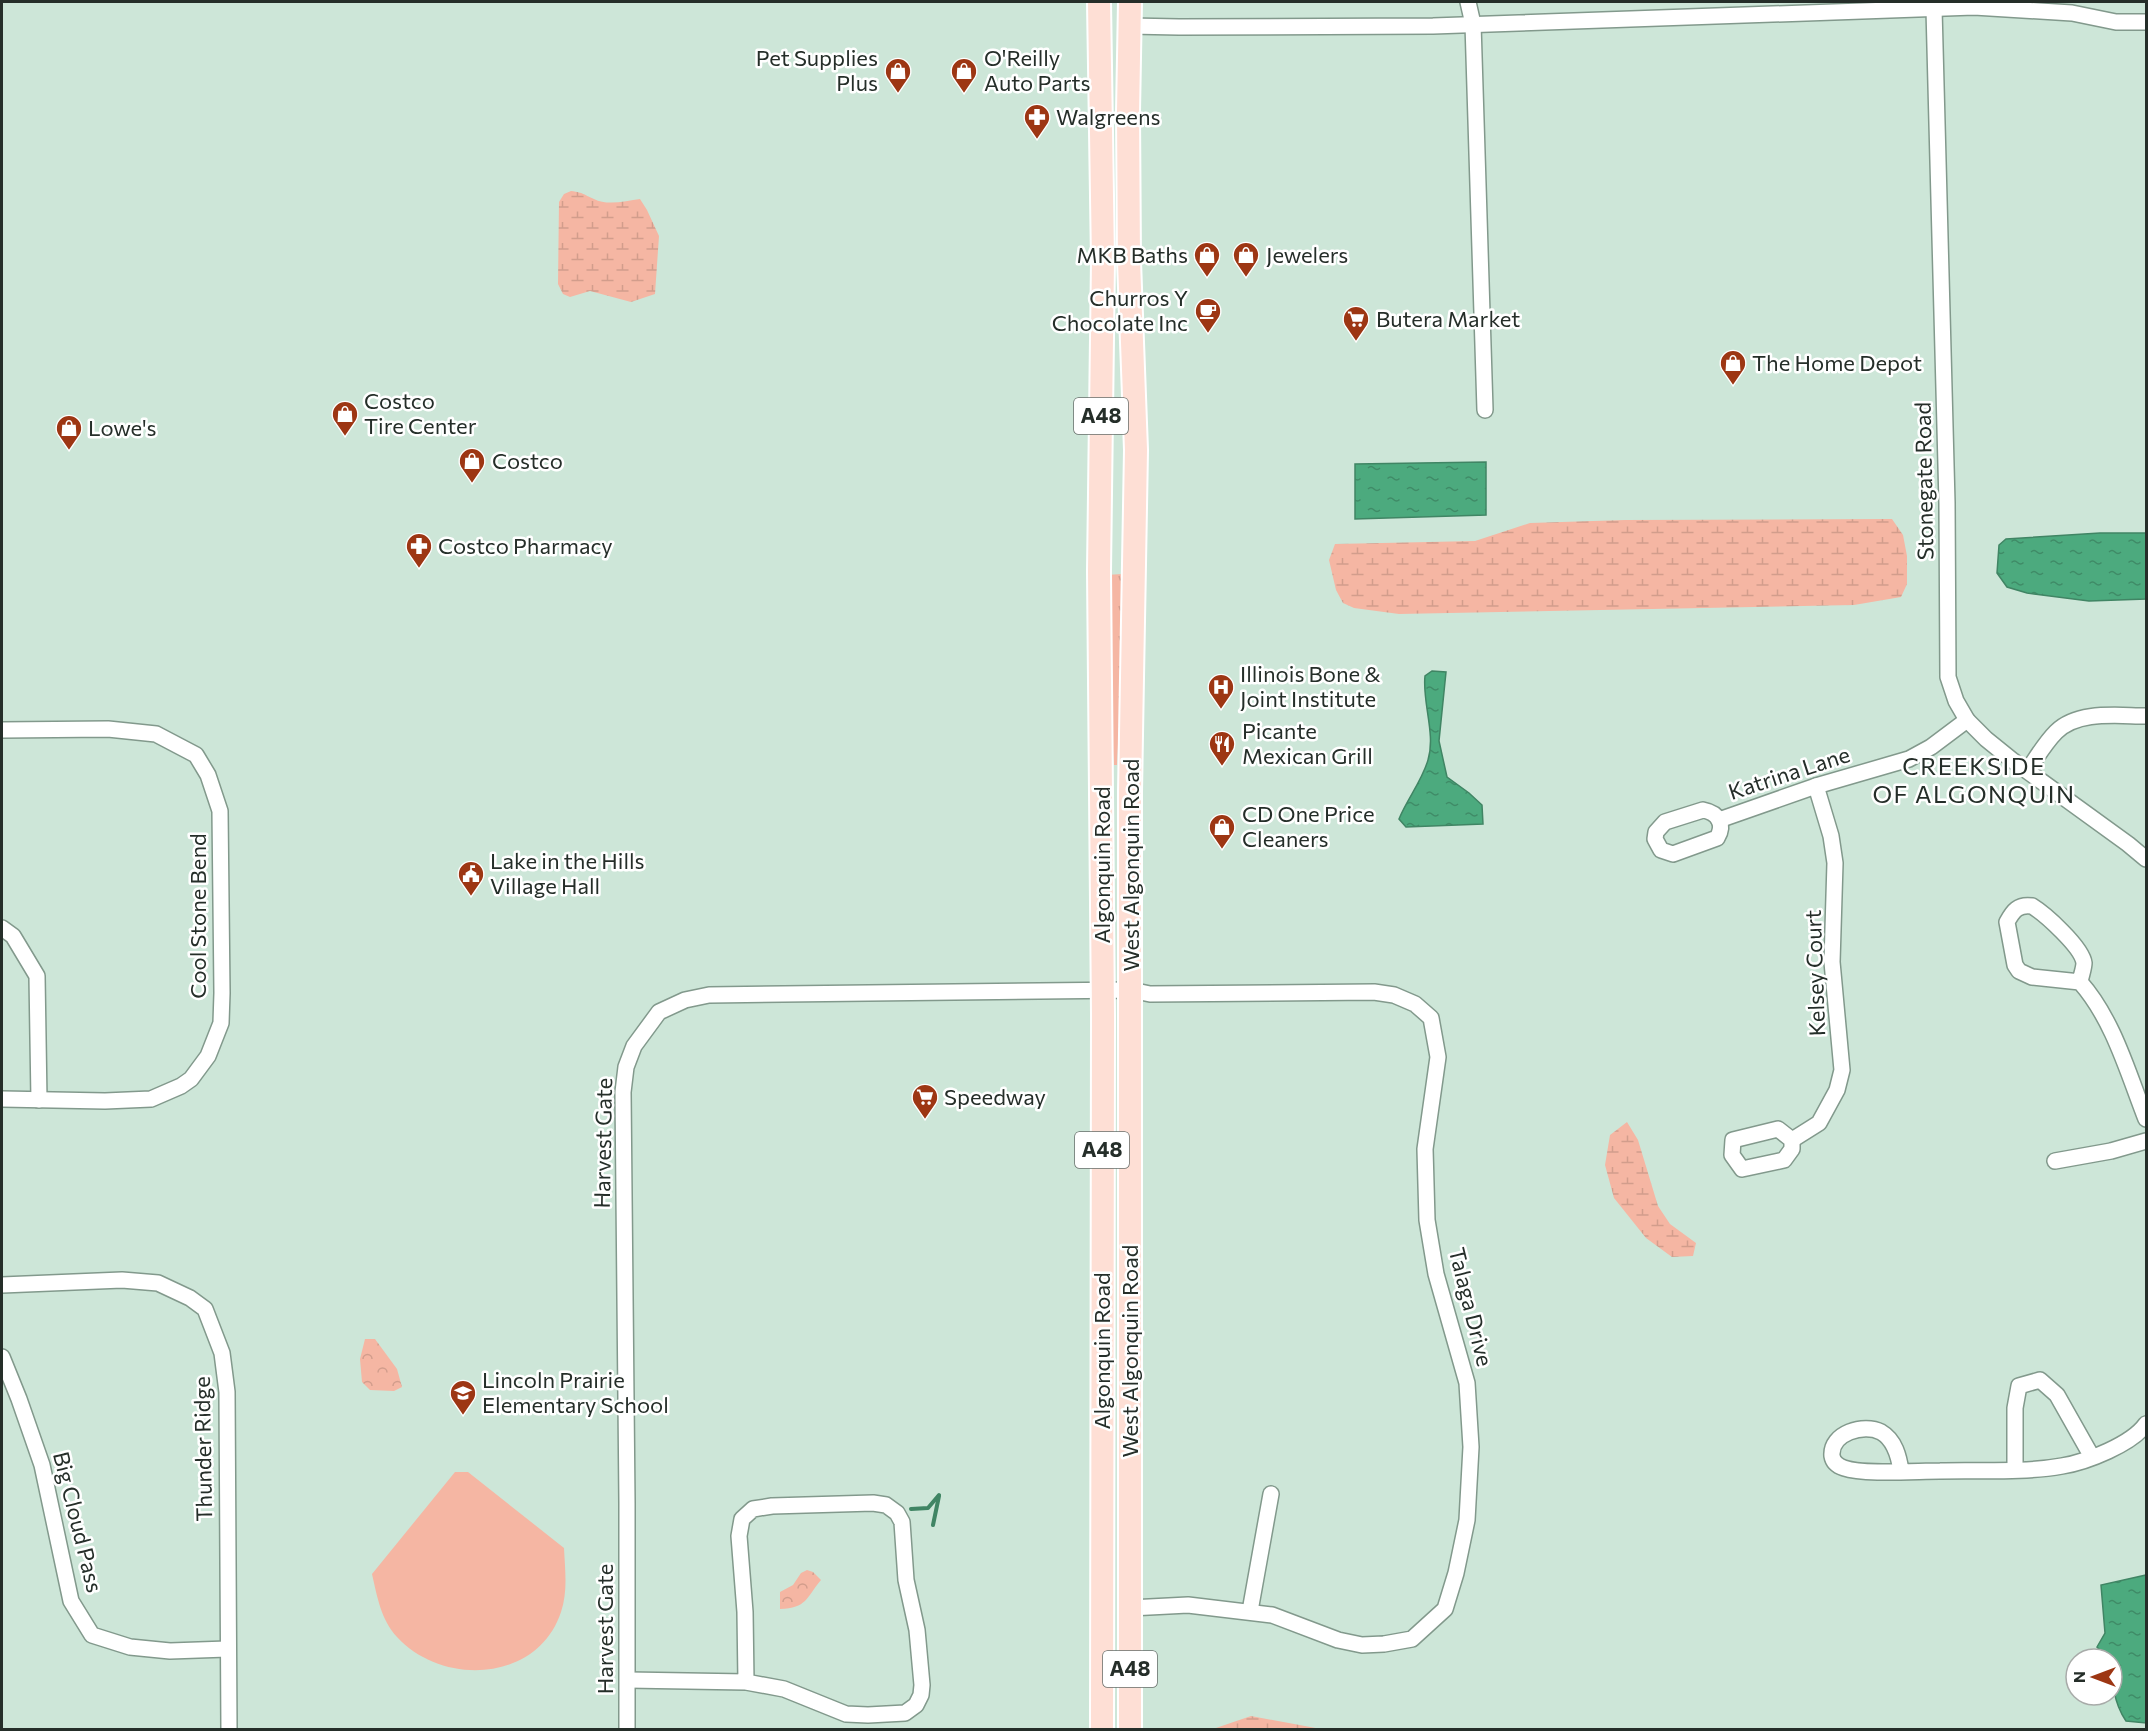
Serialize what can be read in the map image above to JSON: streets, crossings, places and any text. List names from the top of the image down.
{
  "streets": {
    "main road": ["A48", "Algonquin Road", "West Algonquin Road"],
    "street": [
      "Stonegate Road",
      "Katrina Lane",
      "Cool Stone Bend",
      "Kelsey Court",
      "Harvest Gate",
      "Talaga Drive",
      "Thunder Ridge",
      "Big Cloud Pass"
    ]
  },
  "crossings": [
    ["Stonegate Road", "Katrina Lane"],
    ["Katrina Lane", "Kelsey Court"],
    ["Algonquin Road", "Harvest Gate"],
    ["Algonquin Road", "Talaga Drive"],
    ["West Algonquin Road", "Talaga Drive"],
    ["Harvest Gate", "Talaga Drive"],
    ["Thunder Ridge", "Big Cloud Pass"]
  ],
  "districts": ["CREEKSIDE OF ALGONQUIN"],
  "places": {
    "shop": [
      "Pet Supplies Plus",
      "O'Reilly Auto Parts",
      "MKB Baths",
      "Jewelers",
      "The Home Depot",
      "Costco Tire Center",
      "Lowe's",
      "Costco",
      "CD One Price Cleaners"
    ],
    "pharmacy": ["Walgreens", "Costco Pharmacy"],
    "cafe": ["Churros Y Chocolate Inc"],
    "supermarket": ["Butera Market", "Speedway"],
    "hospital": ["Illinois Bone & Joint Institute"],
    "restaurant": ["Picante Mexican Grill"],
    "public building": ["Lake in the Hills Village Hall"],
    "school or university": ["Lincoln Prairie Elementary School"]
  },
  "north": "left"
}
